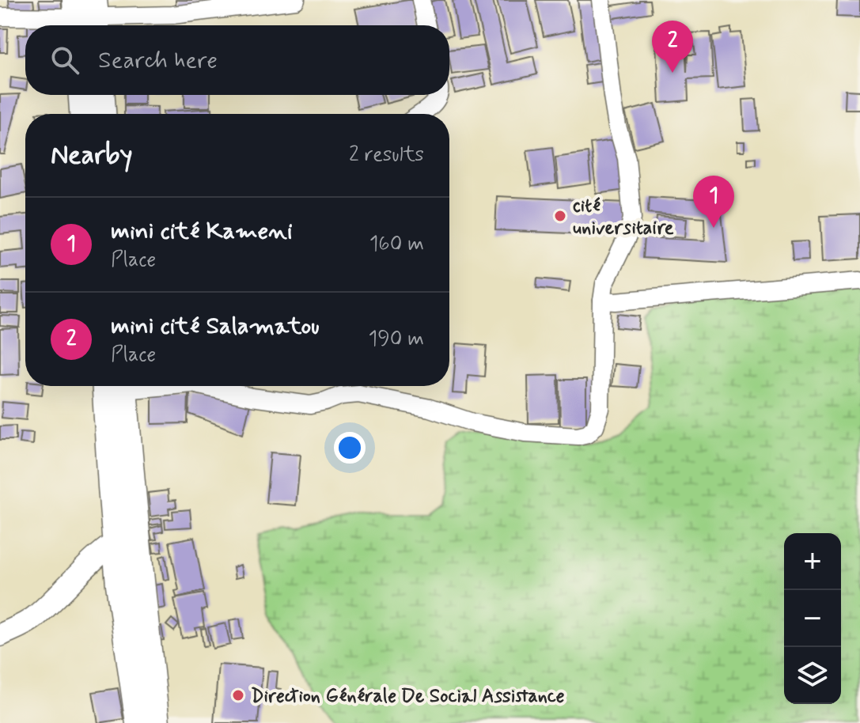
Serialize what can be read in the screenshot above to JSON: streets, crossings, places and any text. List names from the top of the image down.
{
  "places": ["cité universitaire", "Direction Générale De Social Assistance"],
  "page": {
    "pins": ["2", "1"],
    "search": "Search here",
    "heading": ["Nearby", "2 results"],
    "list": [
      {
        "mark": "1",
        "name": "mini cité Kameni",
        "note": "Place",
        "value": "160 m"
      },
      {
        "mark": "2",
        "name": "mini cité Salamatou",
        "note": "Place",
        "value": "190 m"
      }
    ],
    "map_buttons": ["+", "−"]
  }
}
